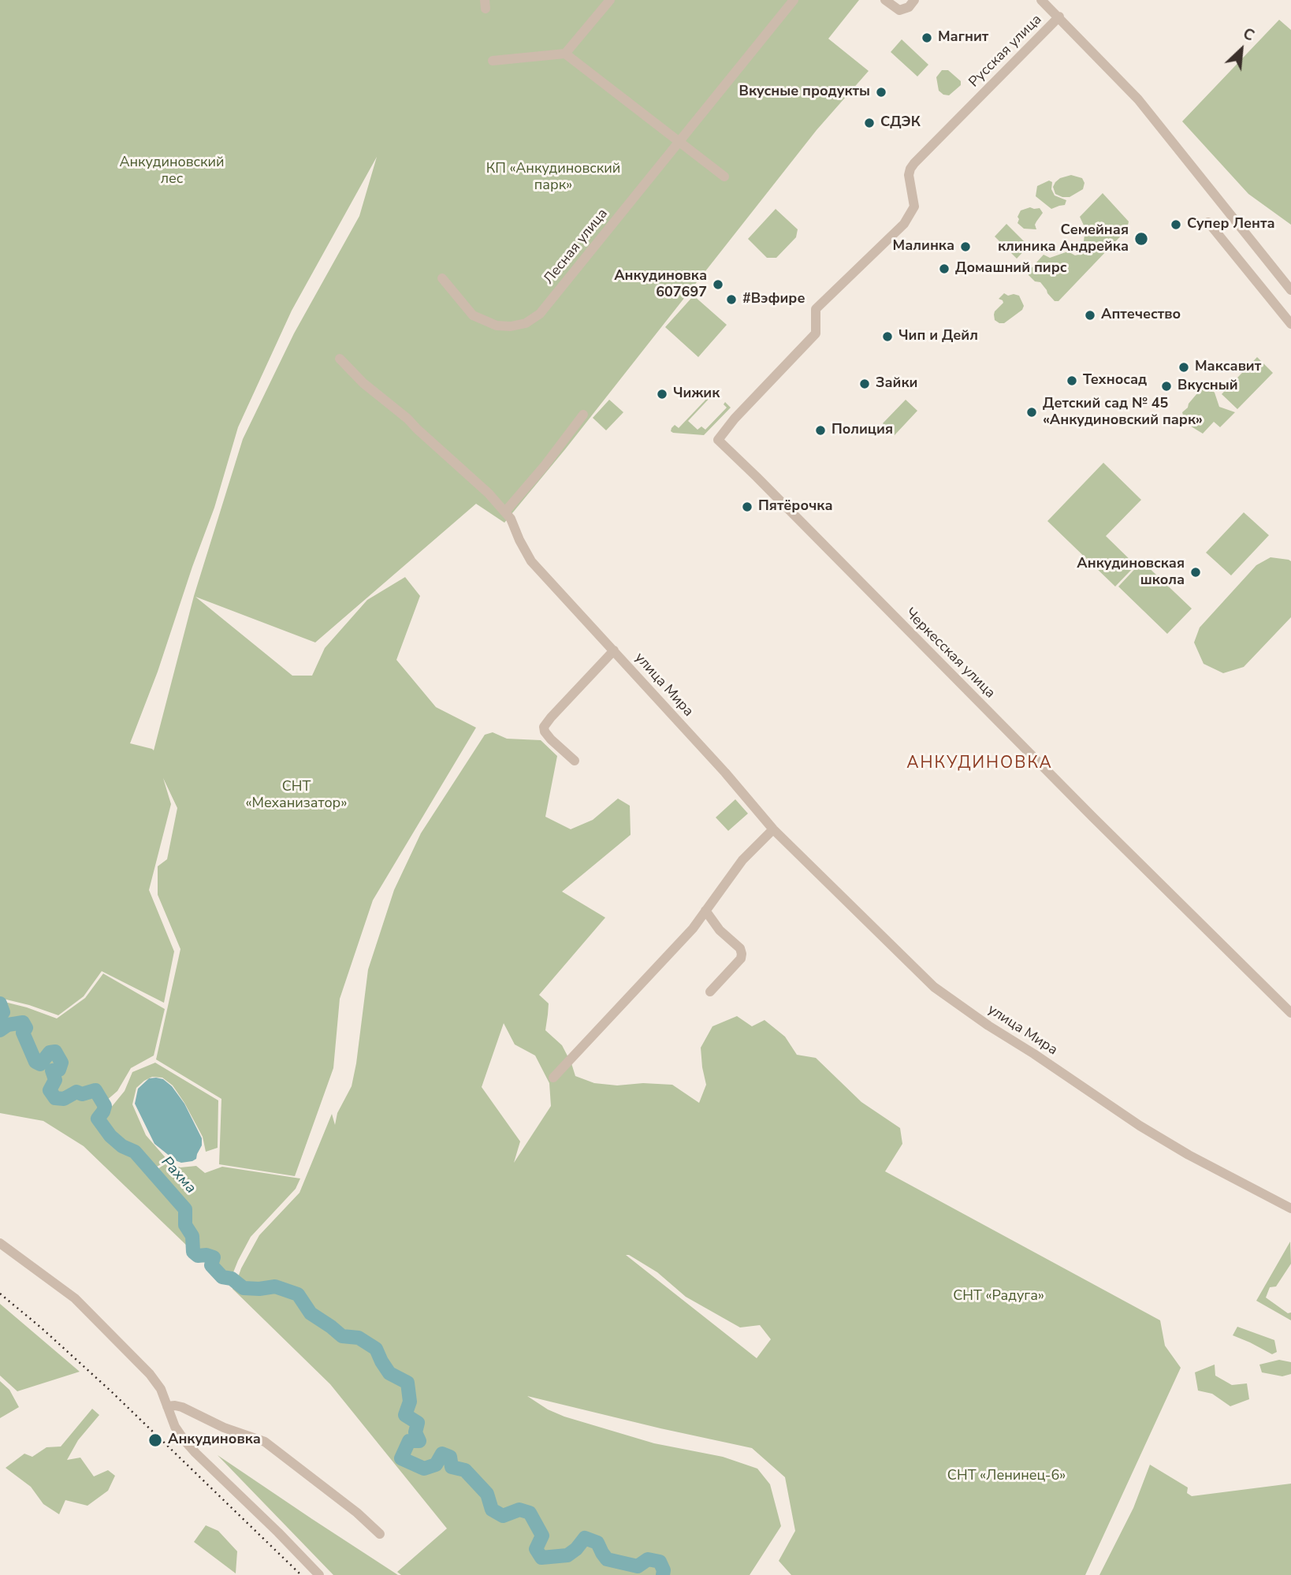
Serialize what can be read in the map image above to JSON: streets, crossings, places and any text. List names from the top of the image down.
{
  "streets": {
    "street": [
      "Русская улица",
      "Лесная улица",
      "Черкесская улица",
      "улица Мира"
    ]
  },
  "crossings": [
    ["Русская улица", "Черкесская улица"]
  ],
  "districts": ["АНКУДИНОВКА"],
  "water": ["Рахма"],
  "parks": [
    "Анкудиновский лес",
    "КП «Анкудиновский парк»",
    "СНТ «Механизатор»",
    "СНТ «Радуга»",
    "СНТ «Ленинец-6»"
  ],
  "places": [
    "Магнит",
    "Вкусные продукты",
    "СДЭК",
    "Супер Лента",
    "Семейная клиника Андрейка",
    "Малинка",
    "Домашний пирс",
    "Анкудиновка 607697",
    "#Вэфире",
    "Аптечество",
    "Чип и Дейл",
    "Максавит",
    "Техносад",
    "Зайки",
    "Вкусный",
    "Чижик",
    "Детский сад № 45 «Анкудиновский парк»",
    "Полиция",
    "Пятёрочка",
    "Анкудиновская школа",
    "Анкудиновка"
  ],
  "north": "top right"
}
